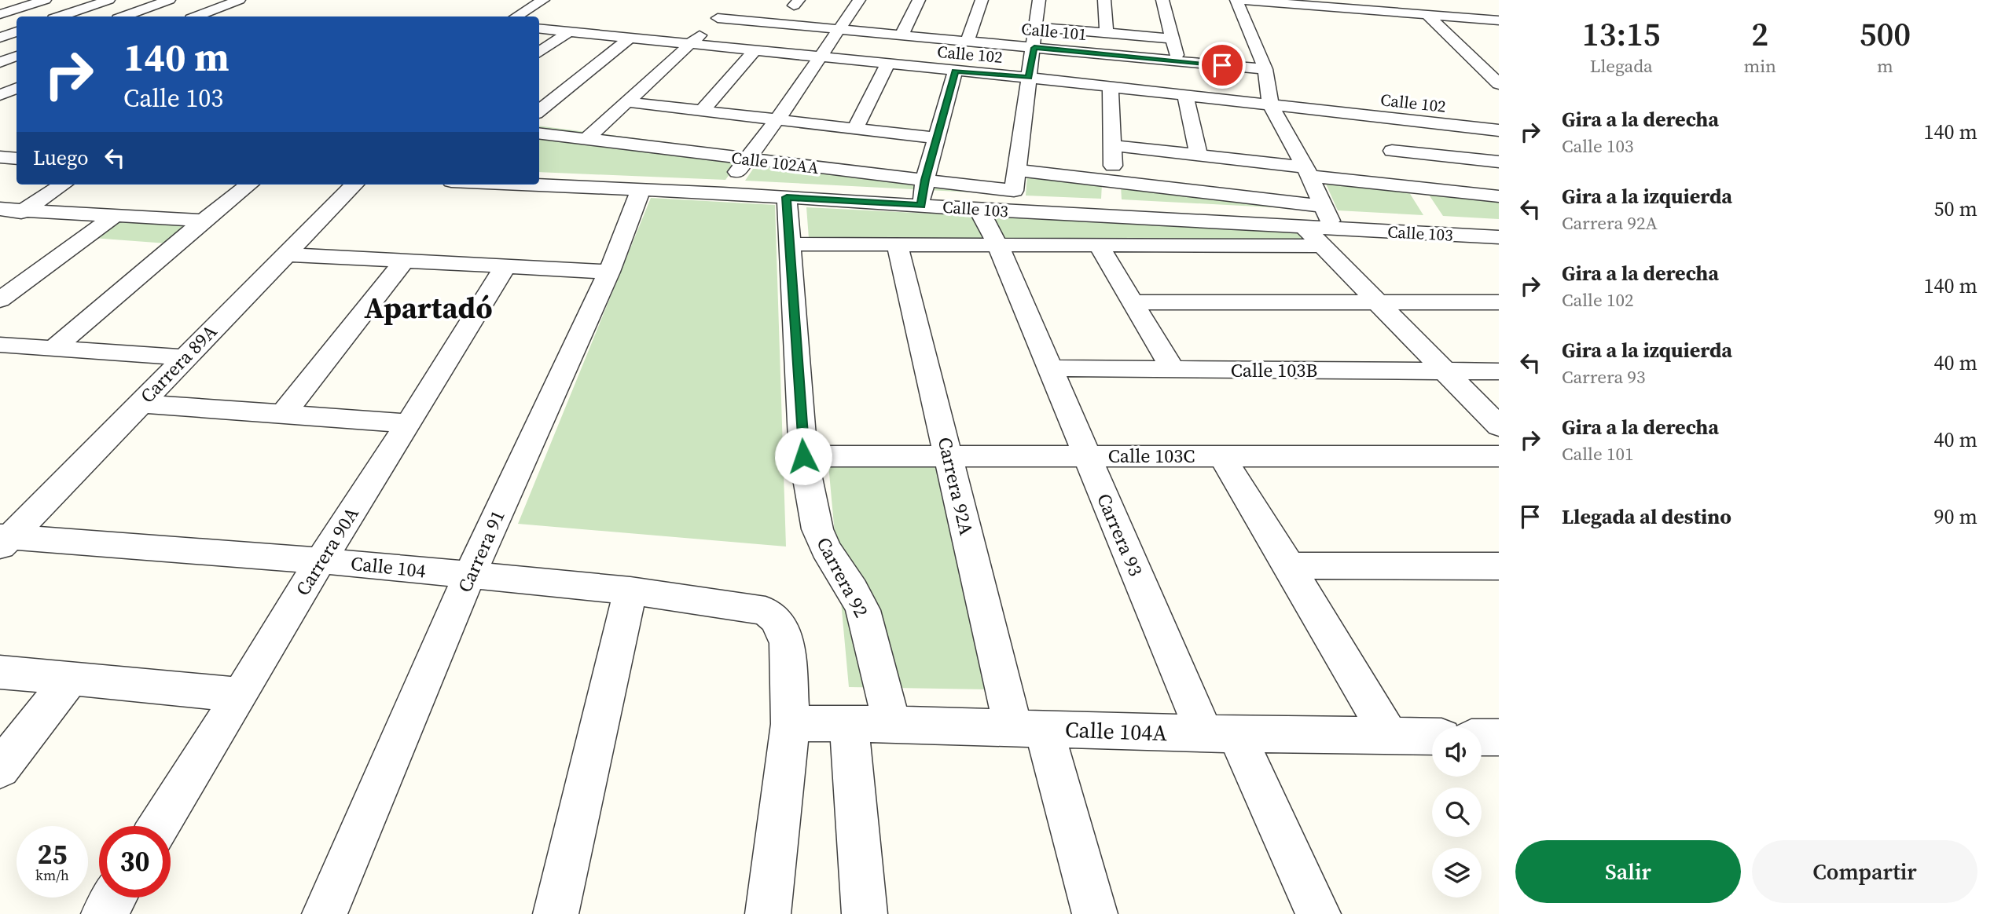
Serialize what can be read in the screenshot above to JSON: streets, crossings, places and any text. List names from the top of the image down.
{
  "streets": {
    "street": [
      "Calle 101",
      "Calle 102",
      "Calle 102AA",
      "Calle 103",
      "Carrera 89A",
      "Calle 103B",
      "Calle 103C",
      "Carrera 92A",
      "Carrera 93",
      "Carrera 90A",
      "Carrera 91",
      "Calle 104",
      "Carrera 92",
      "Calle 104A"
    ]
  },
  "crossings": [
    ["Calle 103", "Carrera 92A"],
    ["Calle 103", "Carrera 93"],
    ["Calle 103", "Carrera 91"],
    ["Calle 103", "Carrera 92"],
    ["Carrera 89A", "Calle 104"],
    ["Calle 103B", "Carrera 93"],
    ["Calle 103C", "Carrera 92A"],
    ["Calle 103C", "Carrera 93"],
    ["Calle 103C", "Carrera 92"],
    ["Carrera 92A", "Calle 104A"],
    ["Carrera 93", "Calle 104A"],
    ["Carrera 90A", "Calle 104"],
    ["Carrera 91", "Calle 104"],
    ["Calle 104", "Calle 104A"],
    ["Carrera 92", "Calle 104A"]
  ],
  "districts": ["Apartadó"],
  "page": {
    "eta": [
      "13:15",
      "Llegada",
      "2",
      "min",
      "500",
      "m"
    ],
    "turn": ["140 m", "Calle 103"],
    "list": [
      {
        "name": "Gira a la derecha",
        "note": "Calle 103",
        "value": "140 m"
      },
      {
        "name": "Gira a la izquierda",
        "note": "Carrera 92A",
        "value": "50 m"
      },
      {
        "name": "Gira a la derecha",
        "note": "Calle 102",
        "value": "140 m"
      },
      {
        "name": "Gira a la izquierda",
        "note": "Carrera 93",
        "value": "40 m"
      },
      {
        "name": "Gira a la derecha",
        "note": "Calle 101",
        "value": "40 m"
      },
      {
        "name": "Llegada al destino",
        "value": "90 m"
      }
    ],
    "then": "Luego",
    "speed": "25 km/h",
    "limit": "30",
    "buttons": ["Salir", "Compartir"]
  }
}
